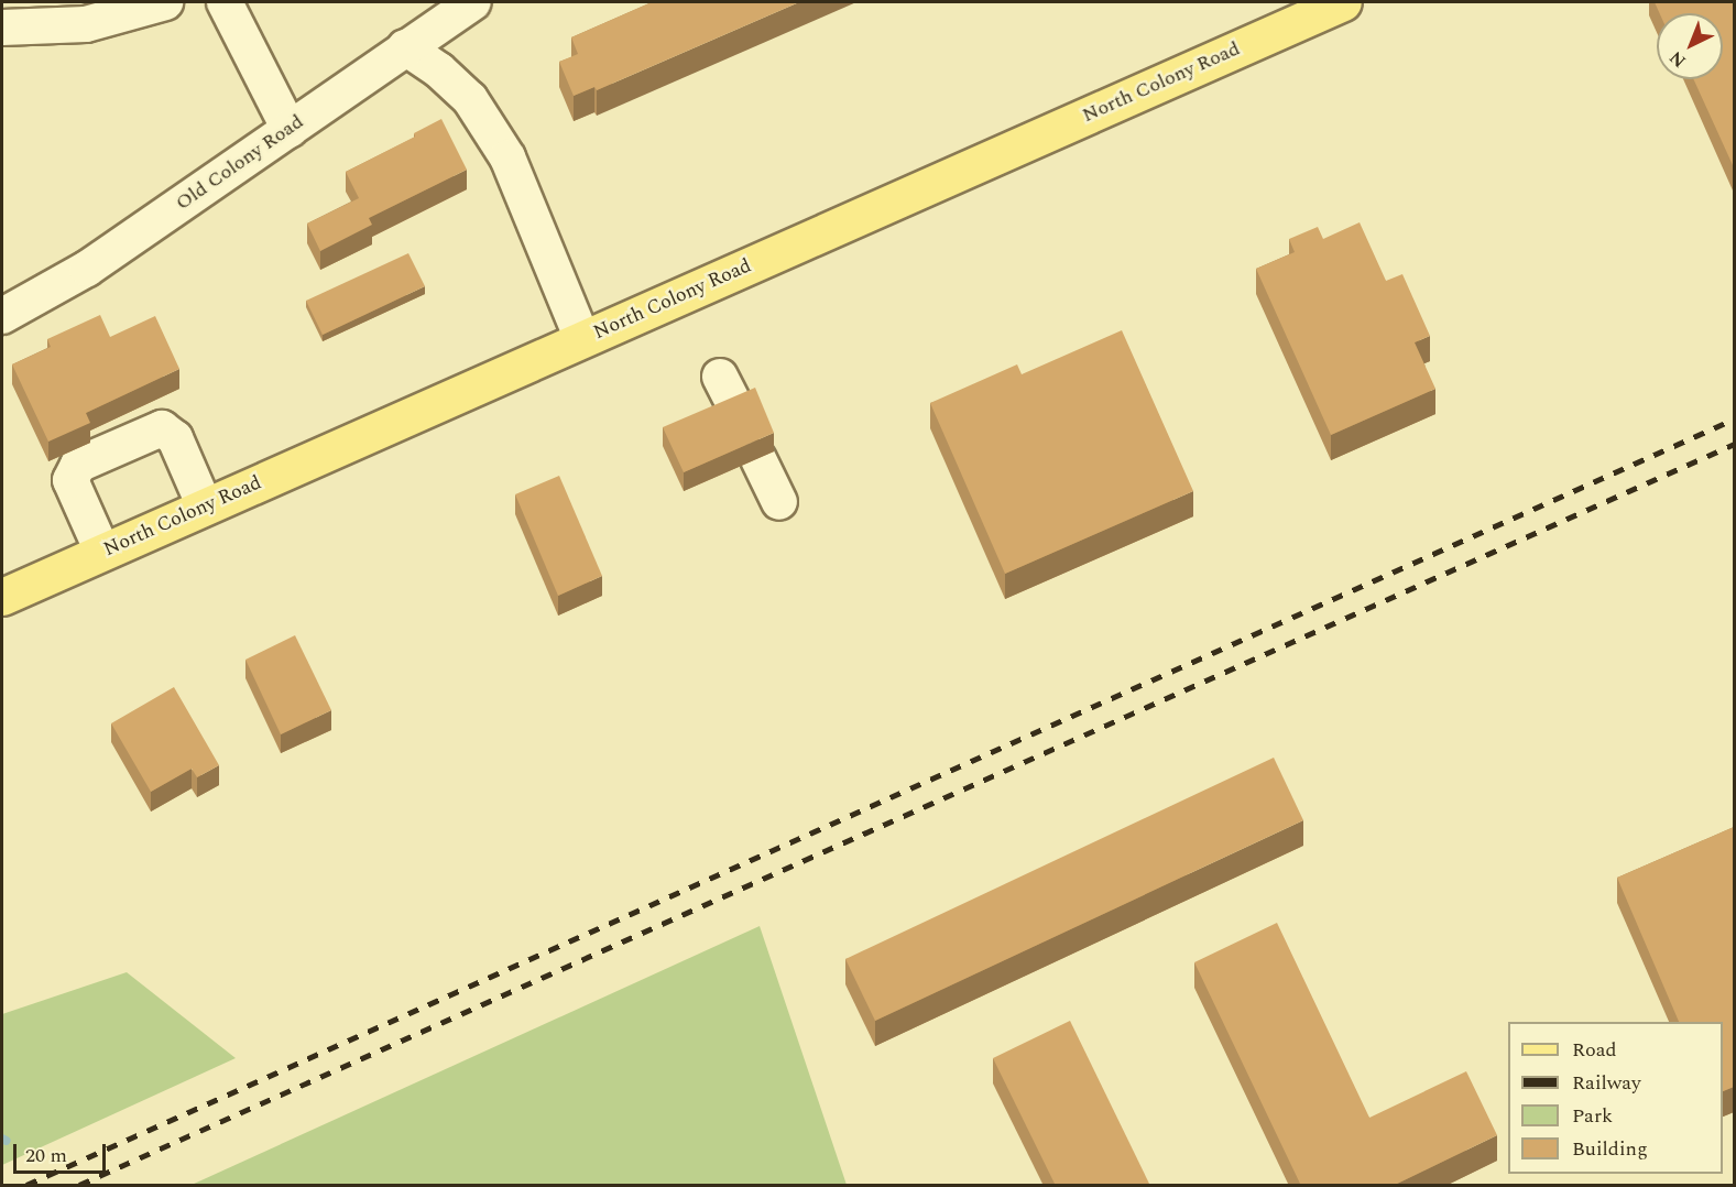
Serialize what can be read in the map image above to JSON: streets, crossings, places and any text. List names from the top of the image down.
{
  "streets": {
    "main road": ["North Colony Road"],
    "street": ["Old Colony Road"]
  },
  "legend": [
    "Road",
    "Railway",
    "Park",
    "Building"
  ],
  "scale_bar": "20 m",
  "north": "bottom left"
}
